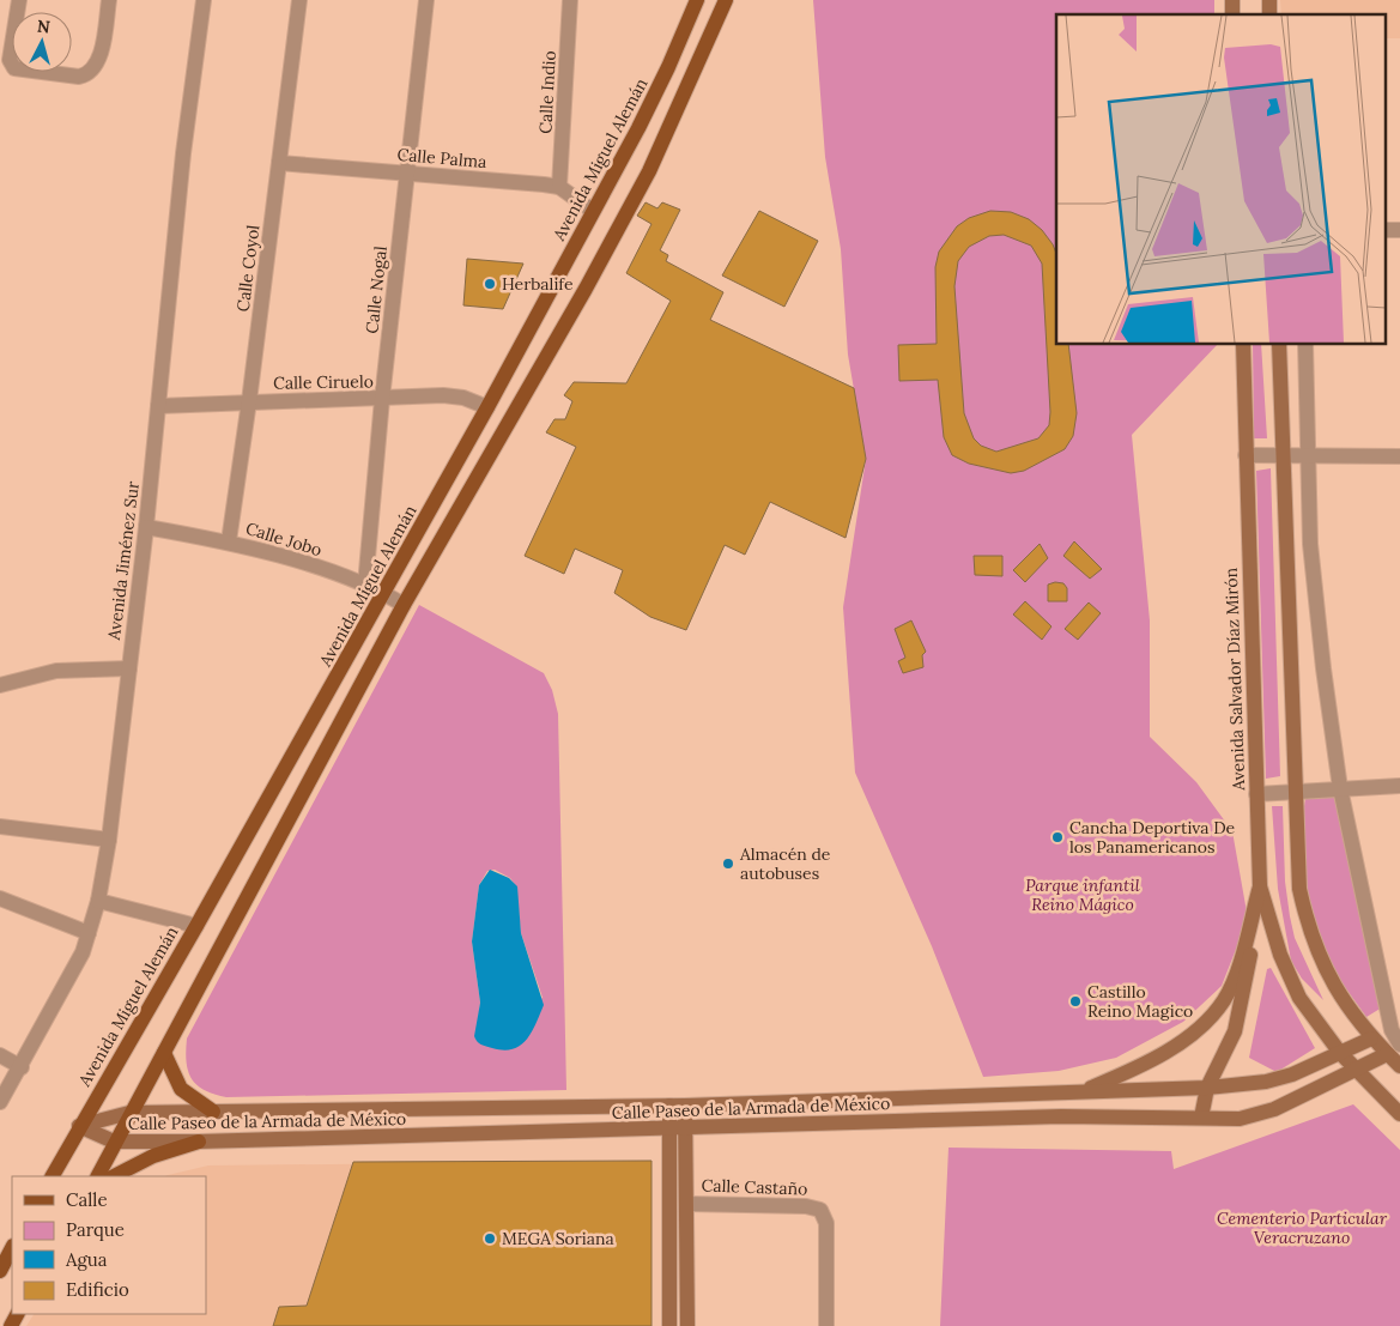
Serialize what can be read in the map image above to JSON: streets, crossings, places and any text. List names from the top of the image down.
{
  "streets": {
    "main road": ["Avenida Miguel Alemán", "Avenida Salvador Díaz Mirón", "Calle Paseo de la Armada de México"],
    "street": [
      "Calle Indio",
      "Calle Palma",
      "Calle Coyol",
      "Calle Nogal",
      "Calle Ciruelo",
      "Calle Jobo",
      "Avenida Jiménez Sur",
      "Calle Castaño"
    ]
  },
  "crossings": [
    ["Calle Indio", "Calle Palma"],
    ["Calle Palma", "Calle Coyol"],
    ["Calle Palma", "Calle Nogal"],
    ["Avenida Miguel Alemán", "Calle Ciruelo"],
    ["Avenida Miguel Alemán", "Calle Jobo"],
    ["Avenida Miguel Alemán", "Calle Paseo de la Armada de México"],
    ["Calle Coyol", "Calle Ciruelo"],
    ["Calle Coyol", "Calle Jobo"],
    ["Calle Nogal", "Calle Ciruelo"],
    ["Calle Nogal", "Calle Jobo"],
    ["Calle Ciruelo", "Avenida Jiménez Sur"],
    ["Calle Jobo", "Avenida Jiménez Sur"],
    ["Avenida Salvador Díaz Mirón", "Calle Paseo de la Armada de México"]
  ],
  "parks": ["Parque infantil Reino Mágico", "Cementerio Particular Veracruzano"],
  "places": [
    "Herbalife",
    "Cancha Deportiva De los Panamericanos",
    "Almacén de autobuses",
    "Castillo Reino Magico",
    "MEGA Soriana"
  ],
  "legend": [
    "Calle",
    "Parque",
    "Agua",
    "Edificio"
  ],
  "north": "top"
}
